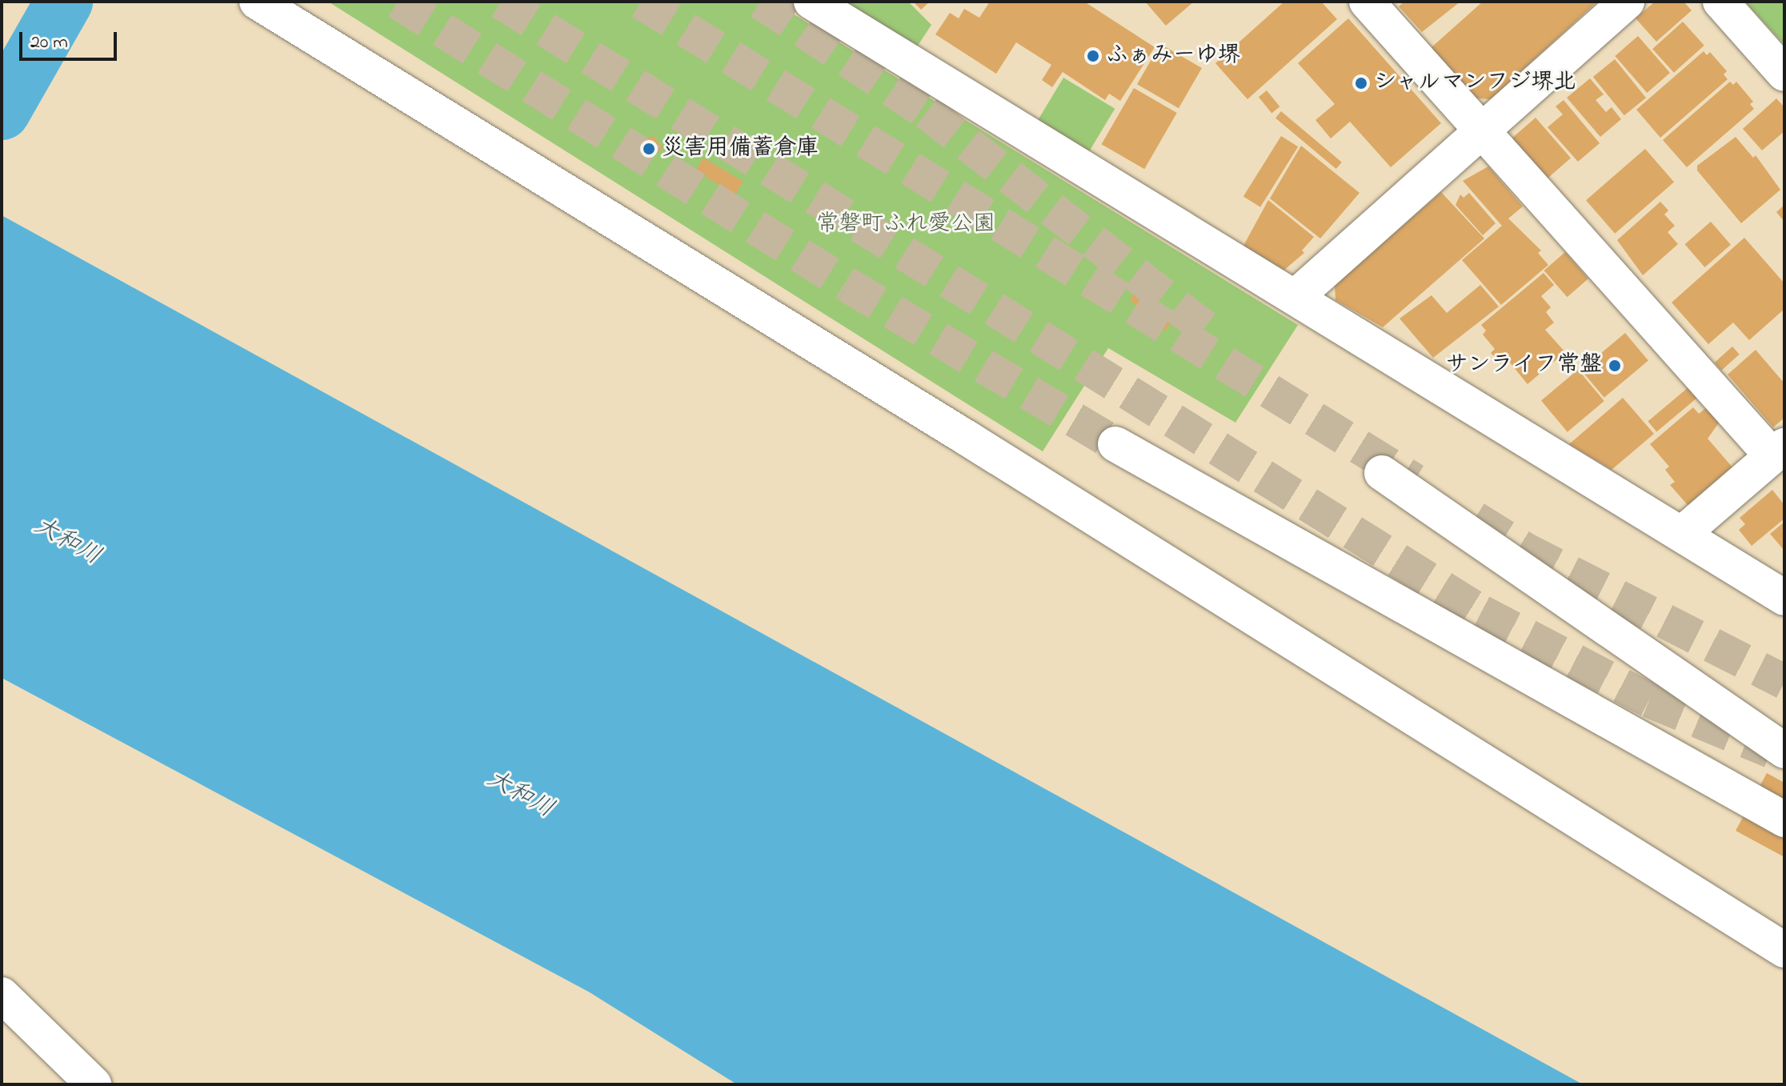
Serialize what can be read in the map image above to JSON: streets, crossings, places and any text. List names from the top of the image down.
{
  "water": ["大和川"],
  "parks": ["常磐町ふれ愛公園"],
  "places": [
    "ふぁみーゆ堺",
    "シャルマンフジ堺北",
    "災害用備蓄倉庫",
    "サンライフ常盤"
  ],
  "scale_bar": "20 m"
}
